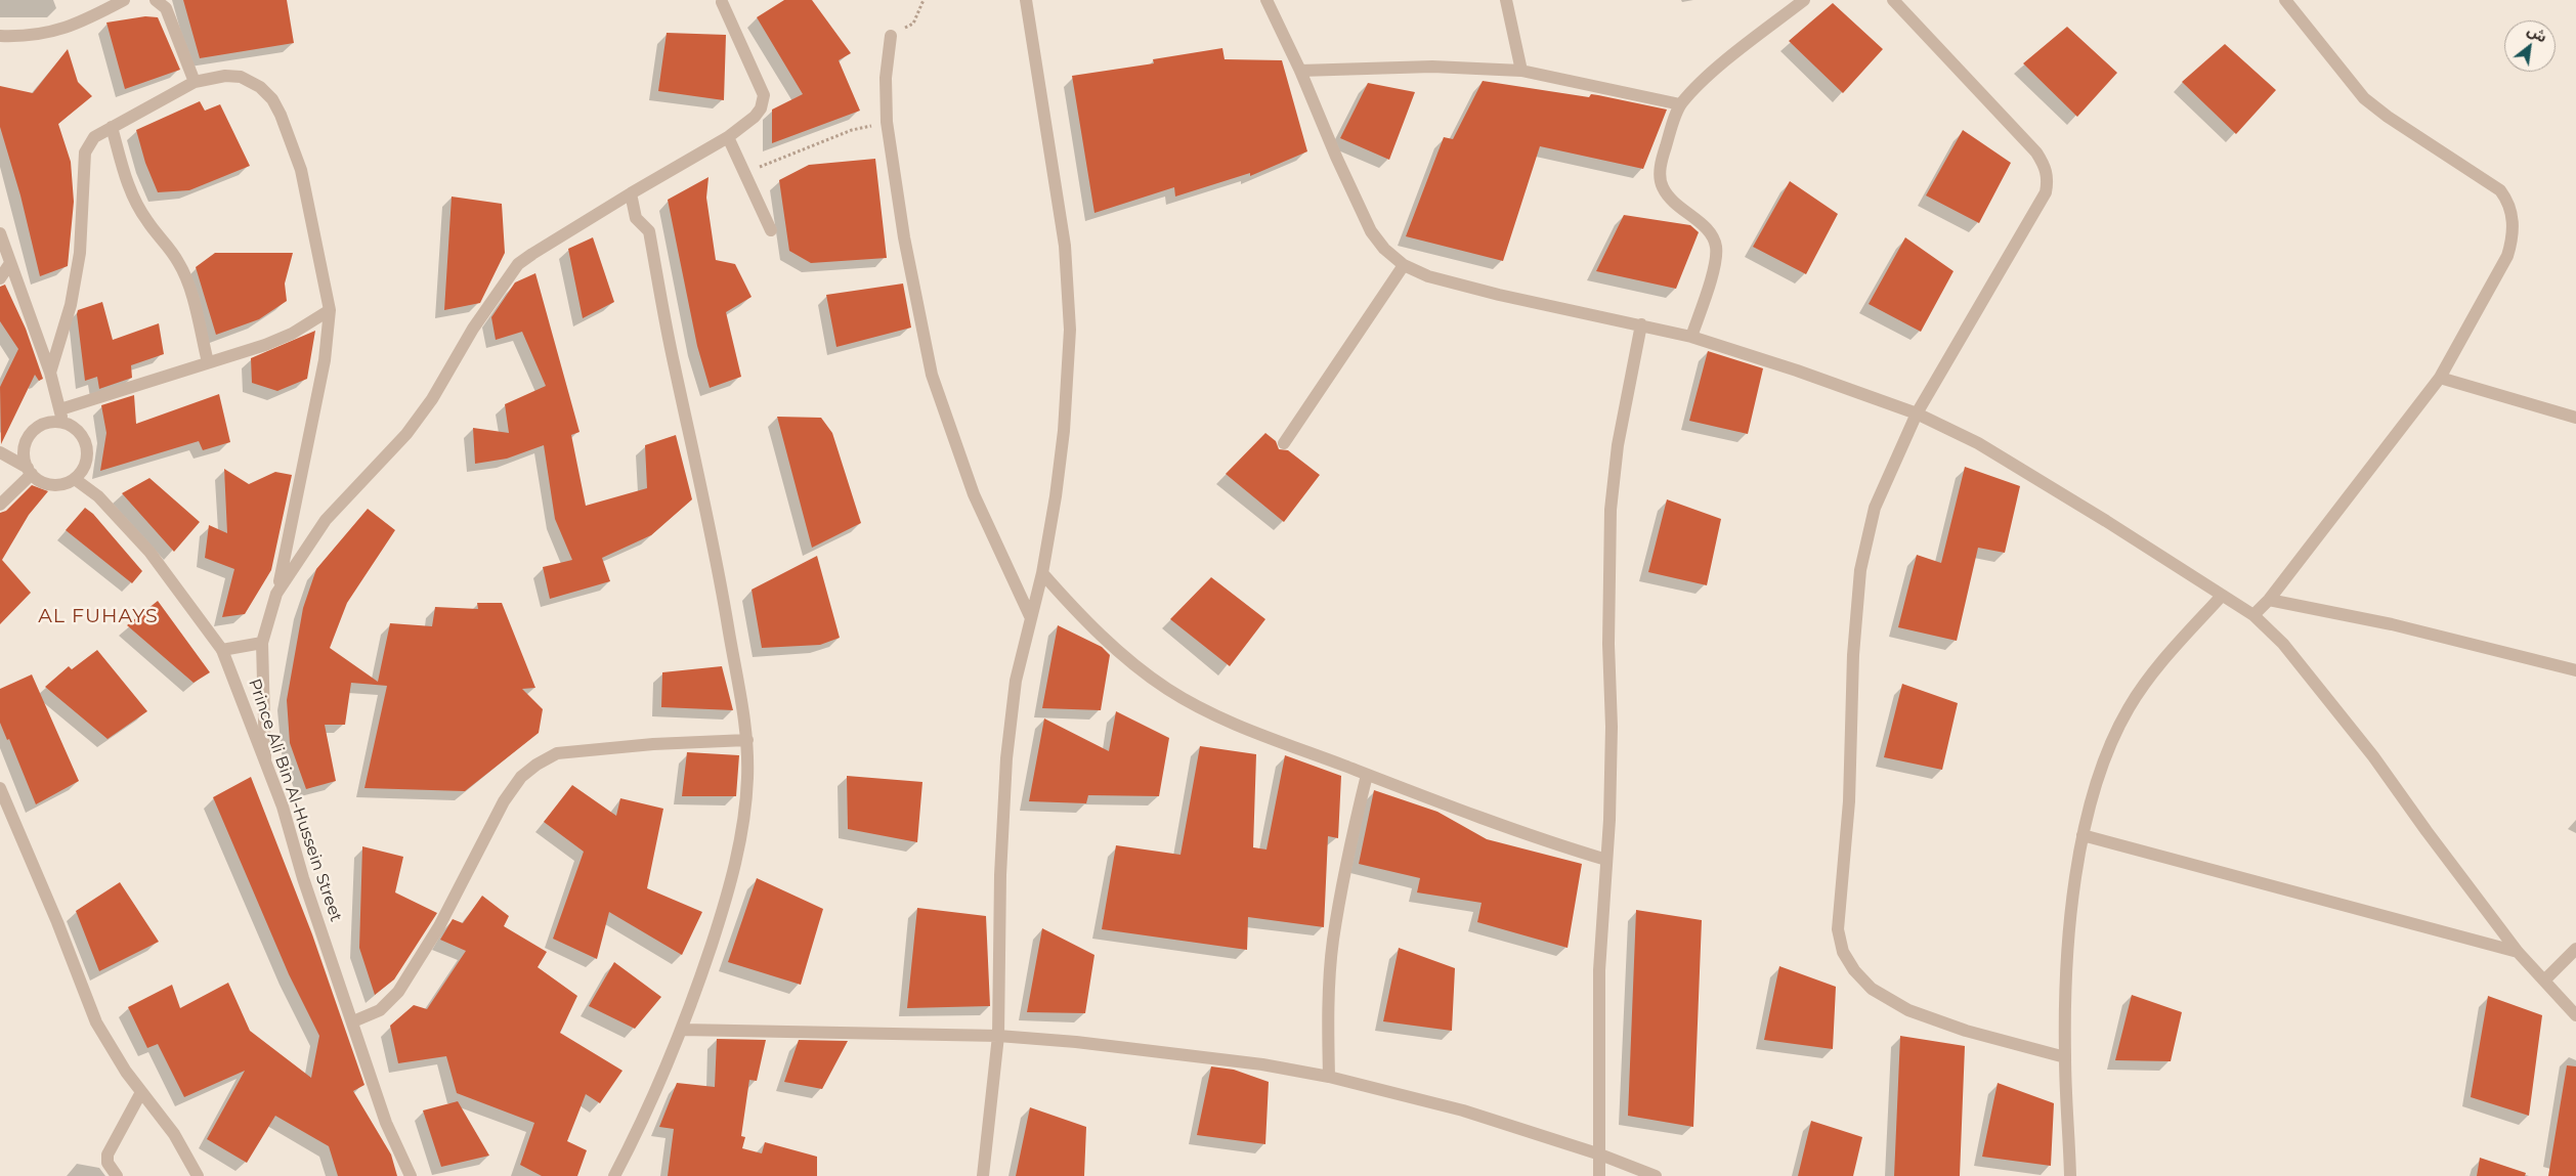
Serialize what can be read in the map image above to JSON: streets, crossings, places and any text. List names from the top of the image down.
{
  "streets": {
    "street": ["Prince Ali Bin Al-Hussein Street"]
  },
  "districts": ["AL FUHAYS"],
  "north": "top right"
}
